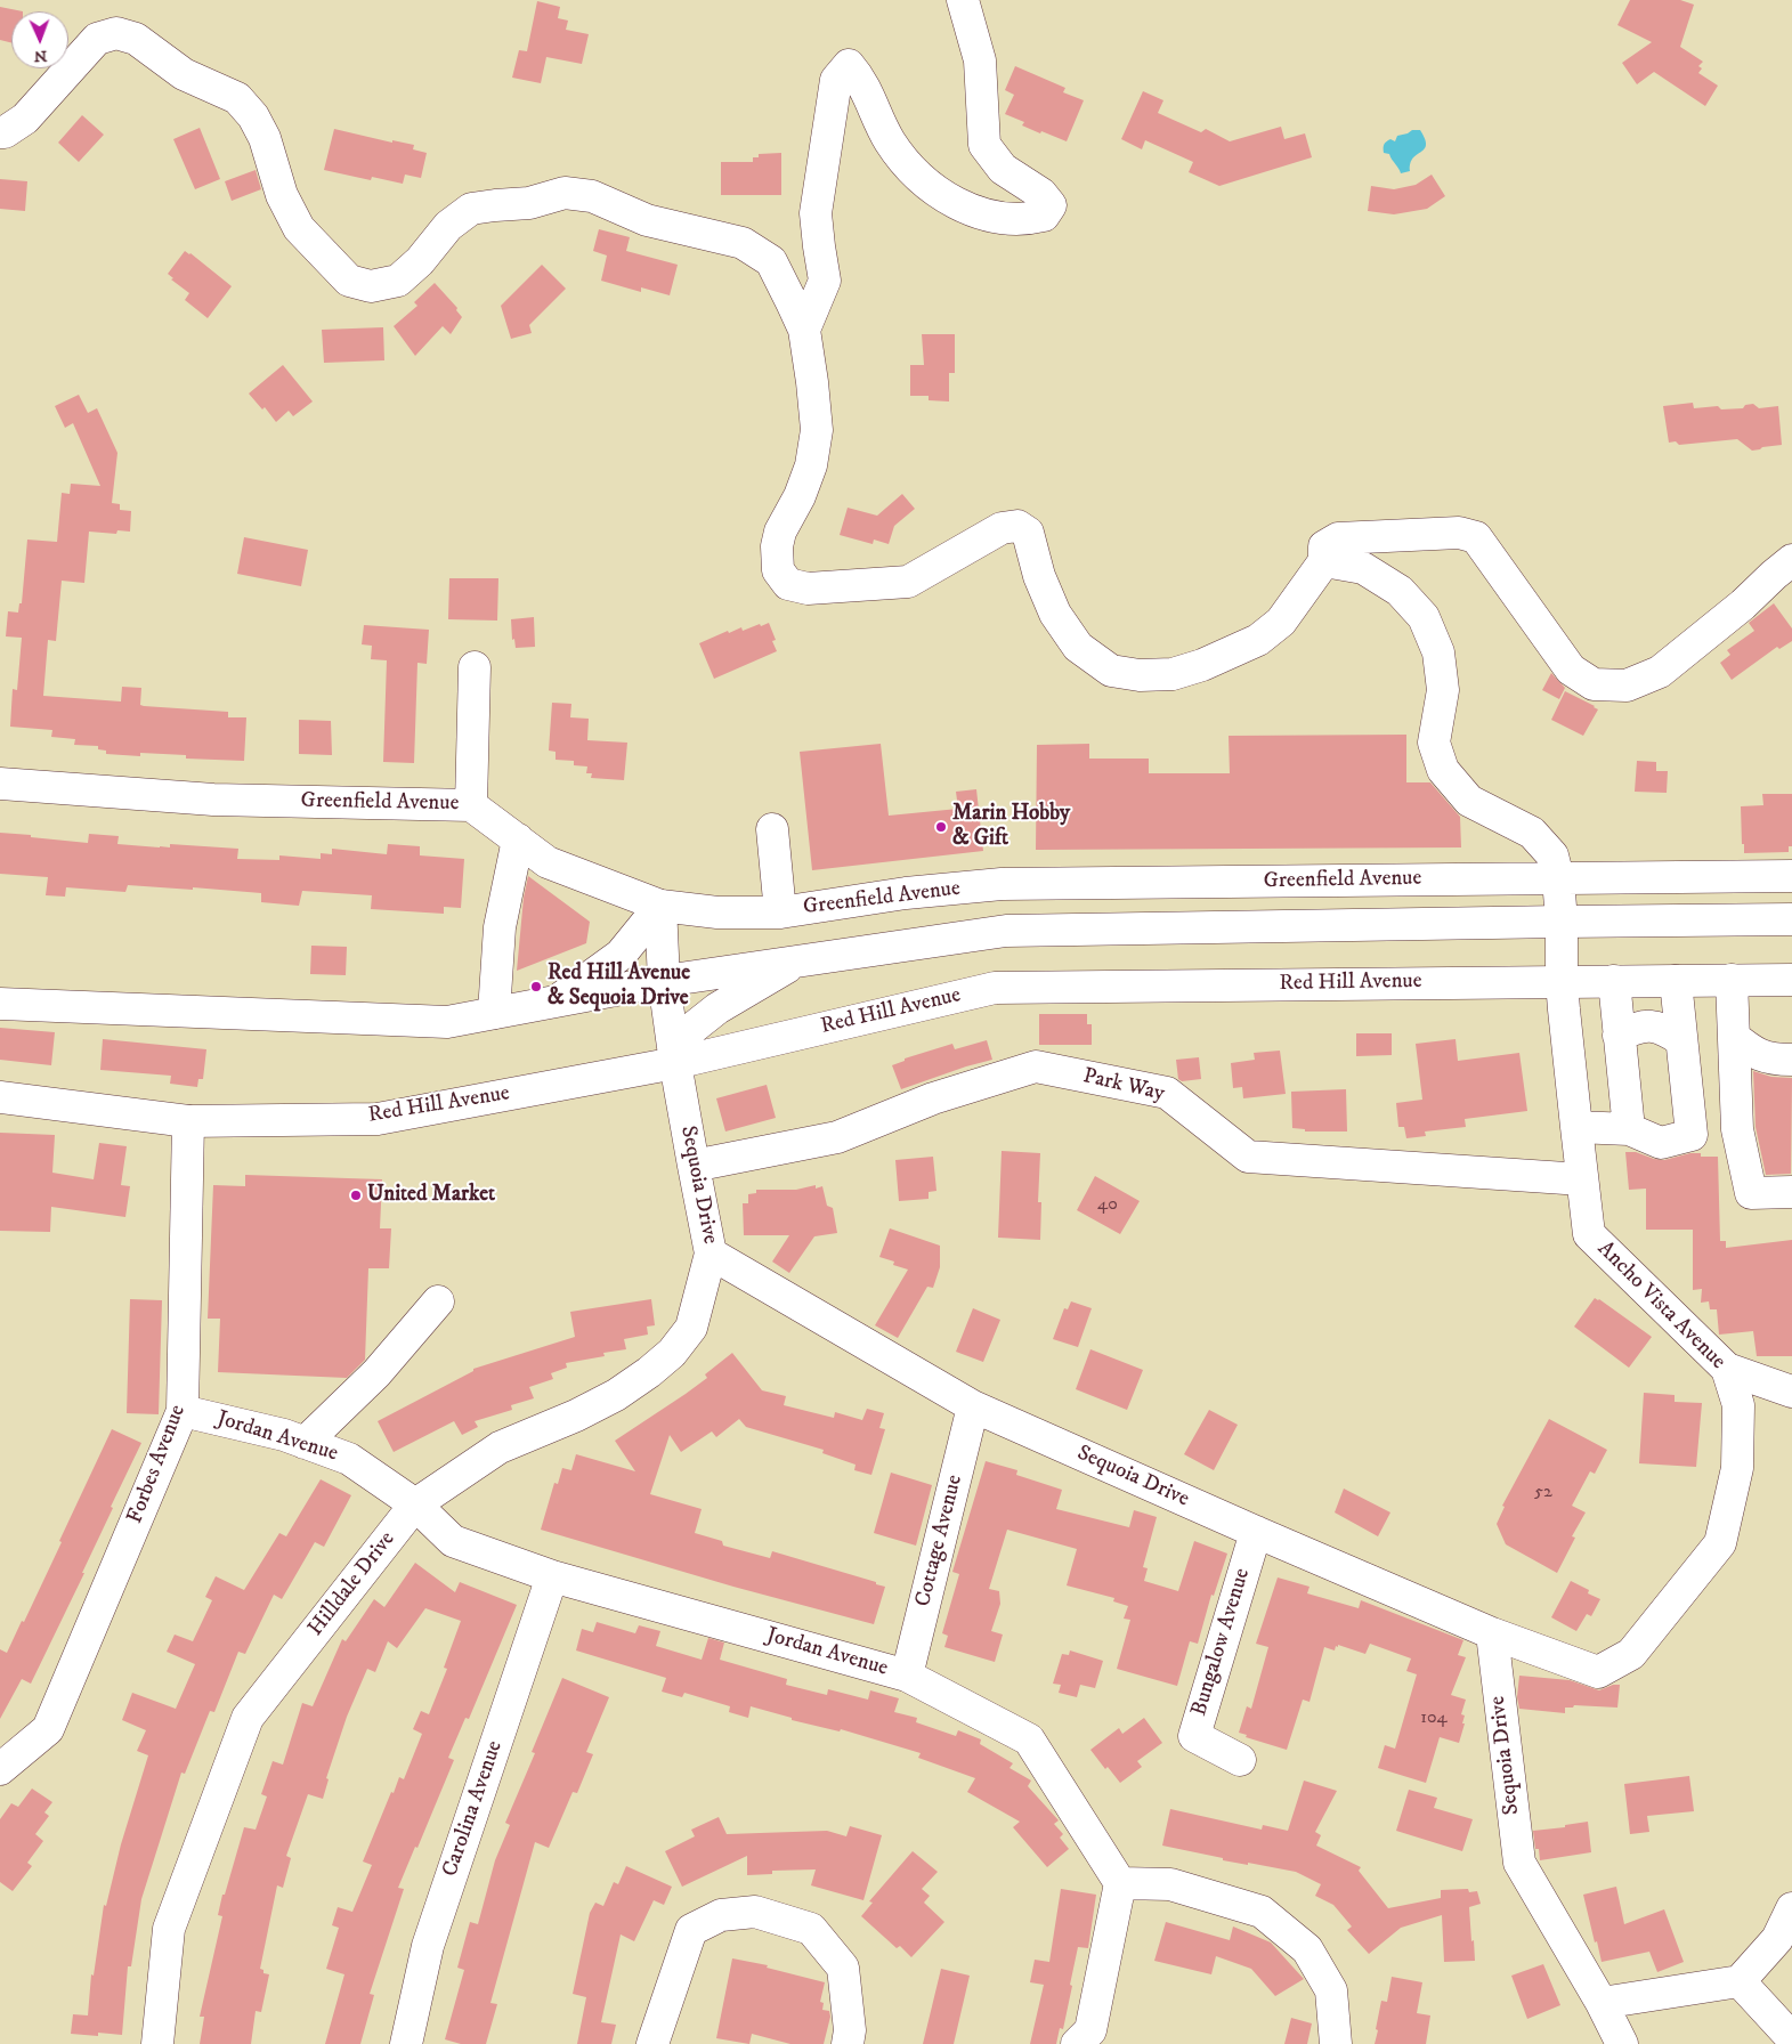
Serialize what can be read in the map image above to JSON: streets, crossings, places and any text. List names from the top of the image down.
{
  "streets": {
    "street": [
      "Greenfield Avenue",
      "Red Hill Avenue",
      "Park Way",
      "Sequoia Drive",
      "Ancho Vista Avenue",
      "Jordan Avenue",
      "Forbes Avenue",
      "Cottage Avenue",
      "Hilldale Drive",
      "Bungalow Avenue",
      "Carolina Avenue"
    ]
  },
  "crossings": [
    ["Greenfield Avenue", "Sequoia Drive"],
    ["Greenfield Avenue", "Ancho Vista Avenue"],
    ["Red Hill Avenue", "Sequoia Drive"],
    ["Red Hill Avenue", "Ancho Vista Avenue"],
    ["Red Hill Avenue", "Forbes Avenue"],
    ["Park Way", "Sequoia Drive"],
    ["Park Way", "Ancho Vista Avenue"],
    ["Sequoia Drive", "Ancho Vista Avenue"],
    ["Sequoia Drive", "Cottage Avenue"],
    ["Sequoia Drive", "Hilldale Drive"],
    ["Sequoia Drive", "Bungalow Avenue"],
    ["Jordan Avenue", "Forbes Avenue"],
    ["Jordan Avenue", "Cottage Avenue"],
    ["Jordan Avenue", "Hilldale Drive"],
    ["Jordan Avenue", "Carolina Avenue"]
  ],
  "places": ["Marin Hobby & Gift", "Red Hill Avenue & Sequoia Drive", "United Market"],
  "house_numbers": ["40", "52", "104"],
  "north": "bottom"
}
